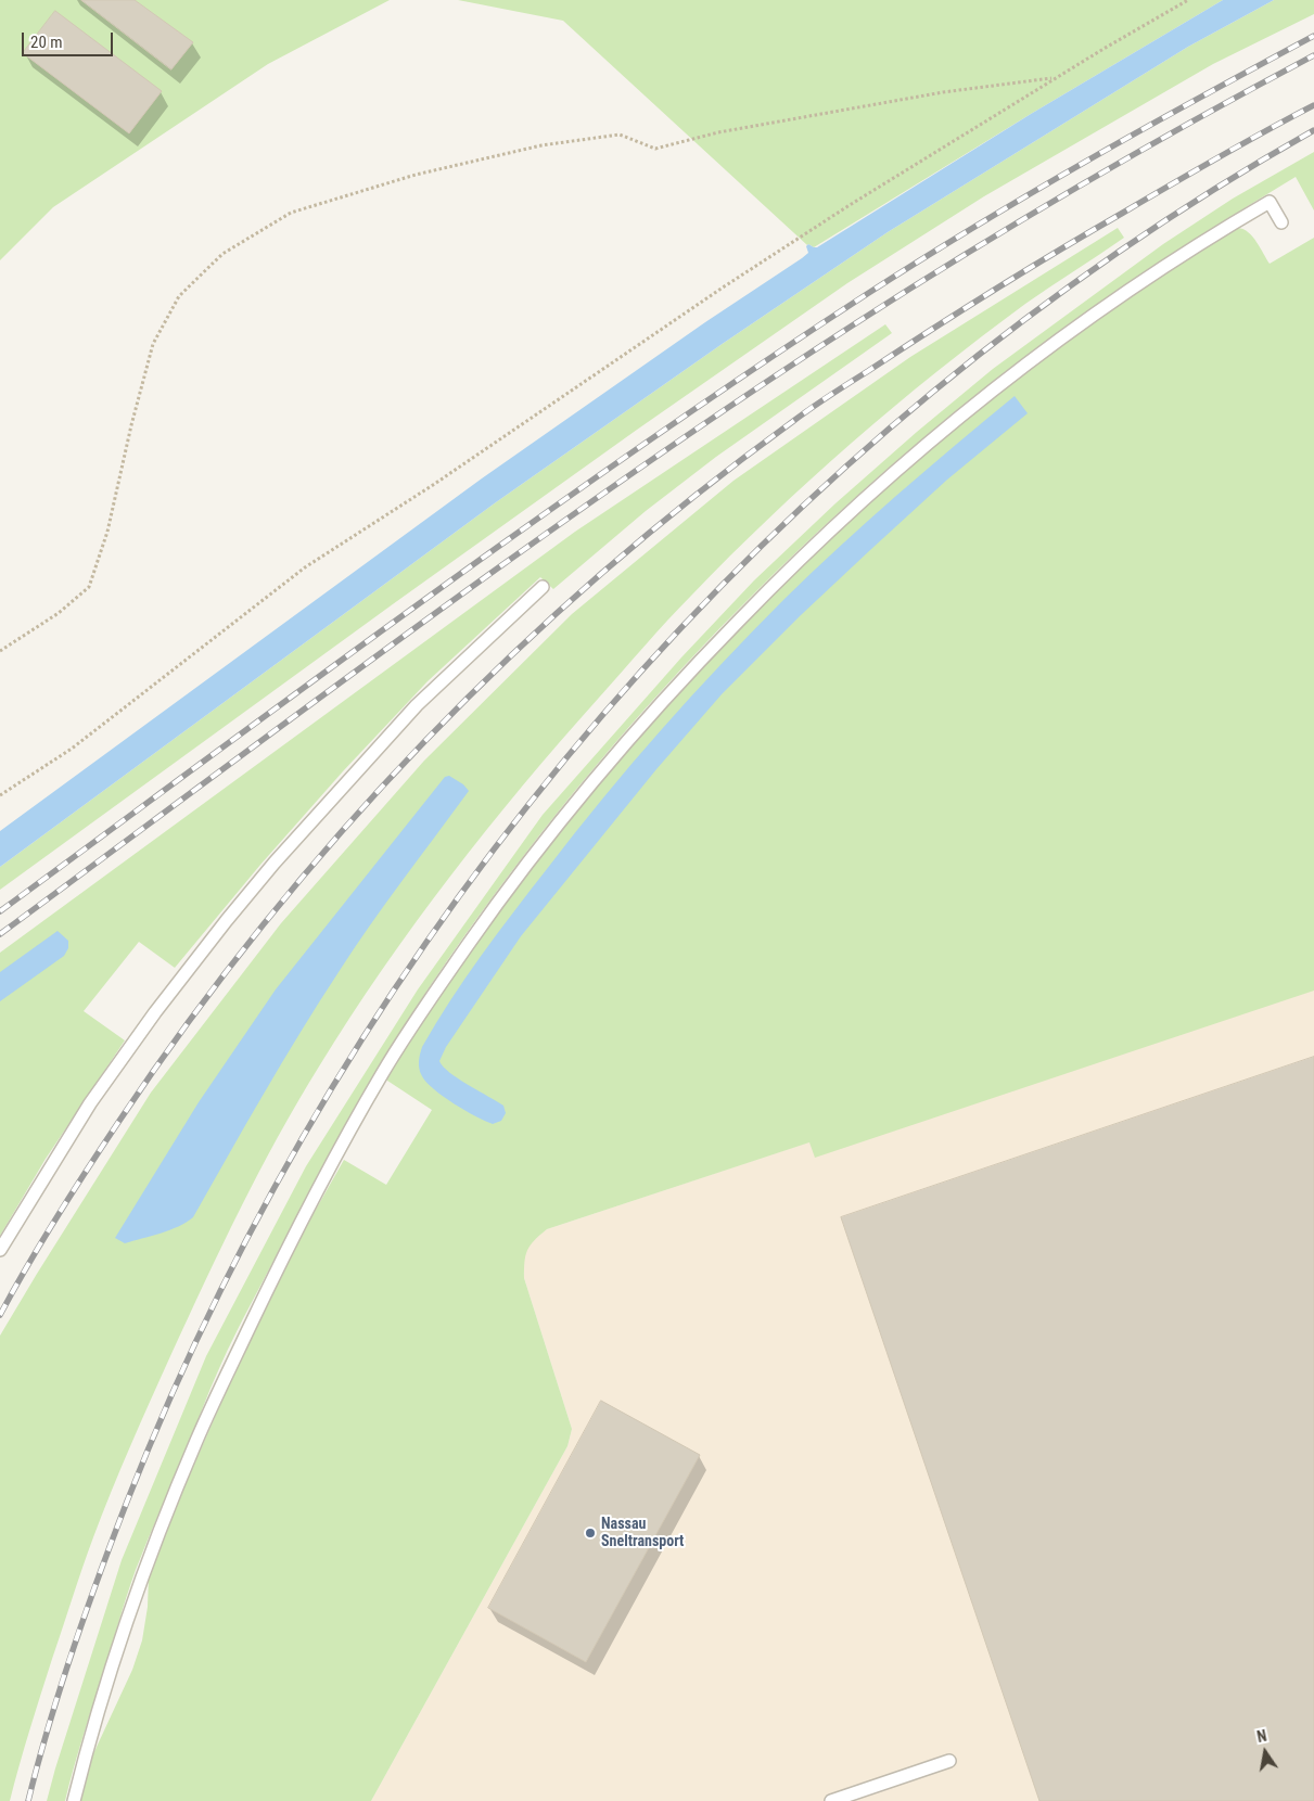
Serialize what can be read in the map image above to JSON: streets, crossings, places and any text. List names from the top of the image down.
{
  "places": ["Nassau Sneltransport"],
  "scale_bar": "20 m",
  "north": "top"
}
